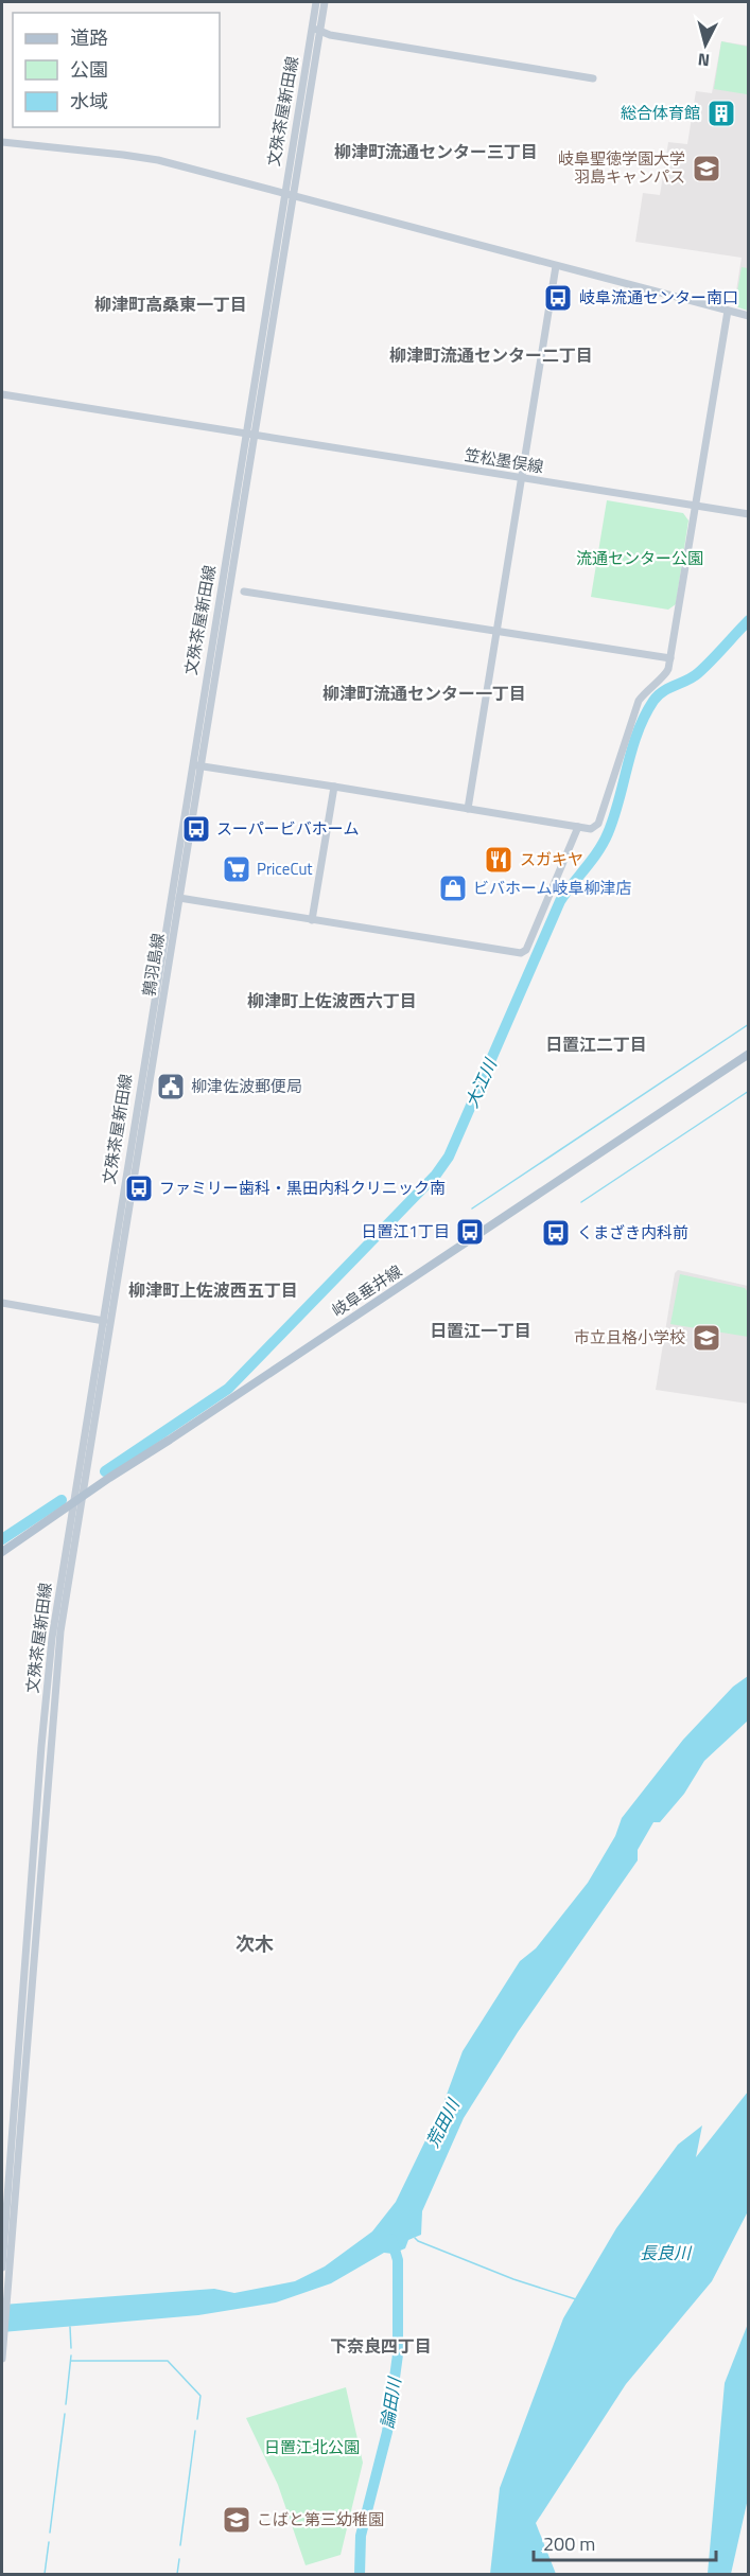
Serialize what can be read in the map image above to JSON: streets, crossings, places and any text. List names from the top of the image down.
{
  "streets": {
    "main road": [
      "文殊茶屋新田線",
      "笠松墨俣線",
      "鶉羽島線",
      "岐阜垂井線"
    ]
  },
  "crossings": [
    ["文殊茶屋新田線", "笠松墨俣線"],
    ["文殊茶屋新田線", "鶉羽島線"],
    ["文殊茶屋新田線", "岐阜垂井線"],
    ["笠松墨俣線", "鶉羽島線"],
    ["鶉羽島線", "岐阜垂井線"]
  ],
  "districts": [
    "柳津町流通センター三丁目",
    "柳津町高桑東一丁目",
    "柳津町流通センター二丁目",
    "柳津町流通センター一丁目",
    "柳津町上佐波西六丁目",
    "日置江二丁目",
    "柳津町上佐波西五丁目",
    "日置江一丁目",
    "次木",
    "下奈良四丁目"
  ],
  "water": [
    "大江川",
    "荒田川",
    "長良川",
    "論田川"
  ],
  "parks": ["流通センター公園", "日置江北公園"],
  "places": {
    "building": ["総合体育館"],
    "school or university": ["岐阜聖徳学園大学 羽島キャンパス", "市立且格小学校", "こばと第三幼稚園"],
    "bus stop": [
      "岐阜流通センター南口",
      "スーパービバホーム",
      "ファミリー歯科・黒田内科クリニック南",
      "日置江1丁目",
      "くまざき内科前"
    ],
    "restaurant": ["スガキヤ"],
    "supermarket": ["PriceCut"],
    "shop": ["ビバホーム岐阜柳津店"],
    "public building": ["柳津佐波郵便局"]
  },
  "legend": ["道路", "公園", "水域"],
  "scale_bar": "200 m",
  "north": "bottom"
}
